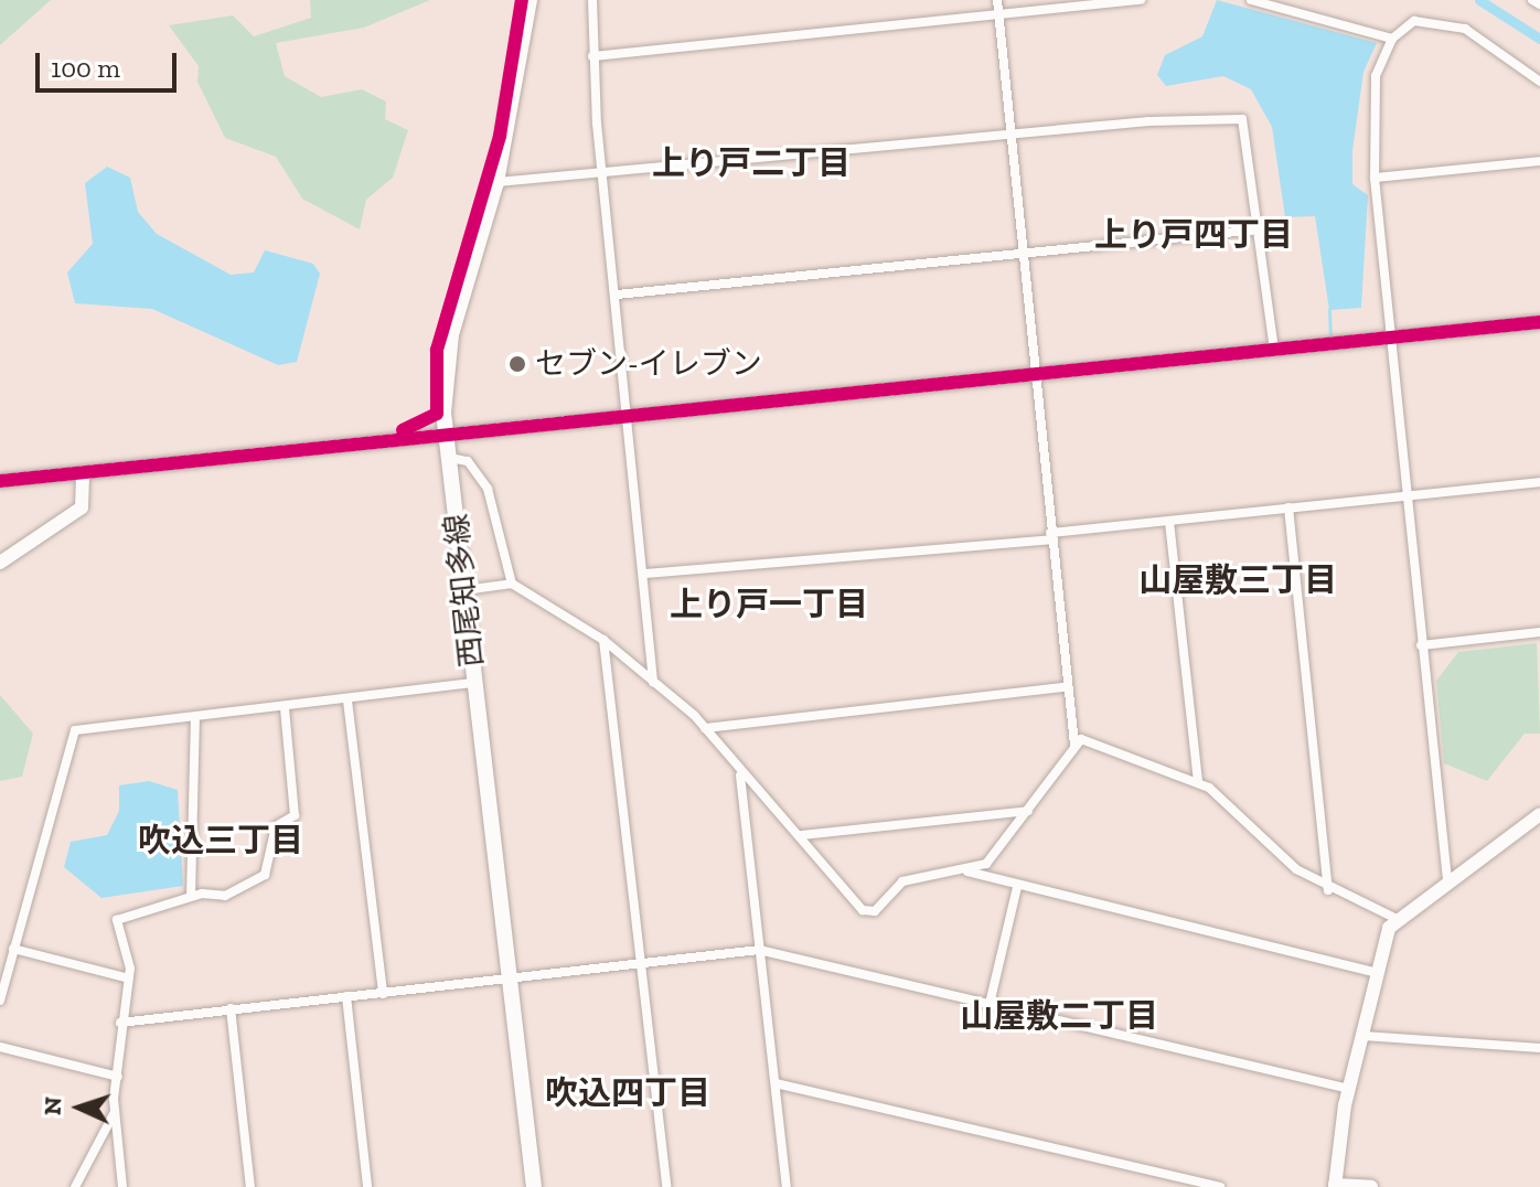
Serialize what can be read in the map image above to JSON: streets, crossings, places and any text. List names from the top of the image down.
{
  "streets": {
    "main road": ["西尾知多線"]
  },
  "districts": [
    "上り戸二丁目",
    "上り戸四丁目",
    "山屋敷三丁目",
    "上り戸一丁目",
    "吹込三丁目",
    "山屋敷二丁目",
    "吹込四丁目"
  ],
  "places": ["セブン-イレブン"],
  "scale_bar": "100 m",
  "north": "left"
}
